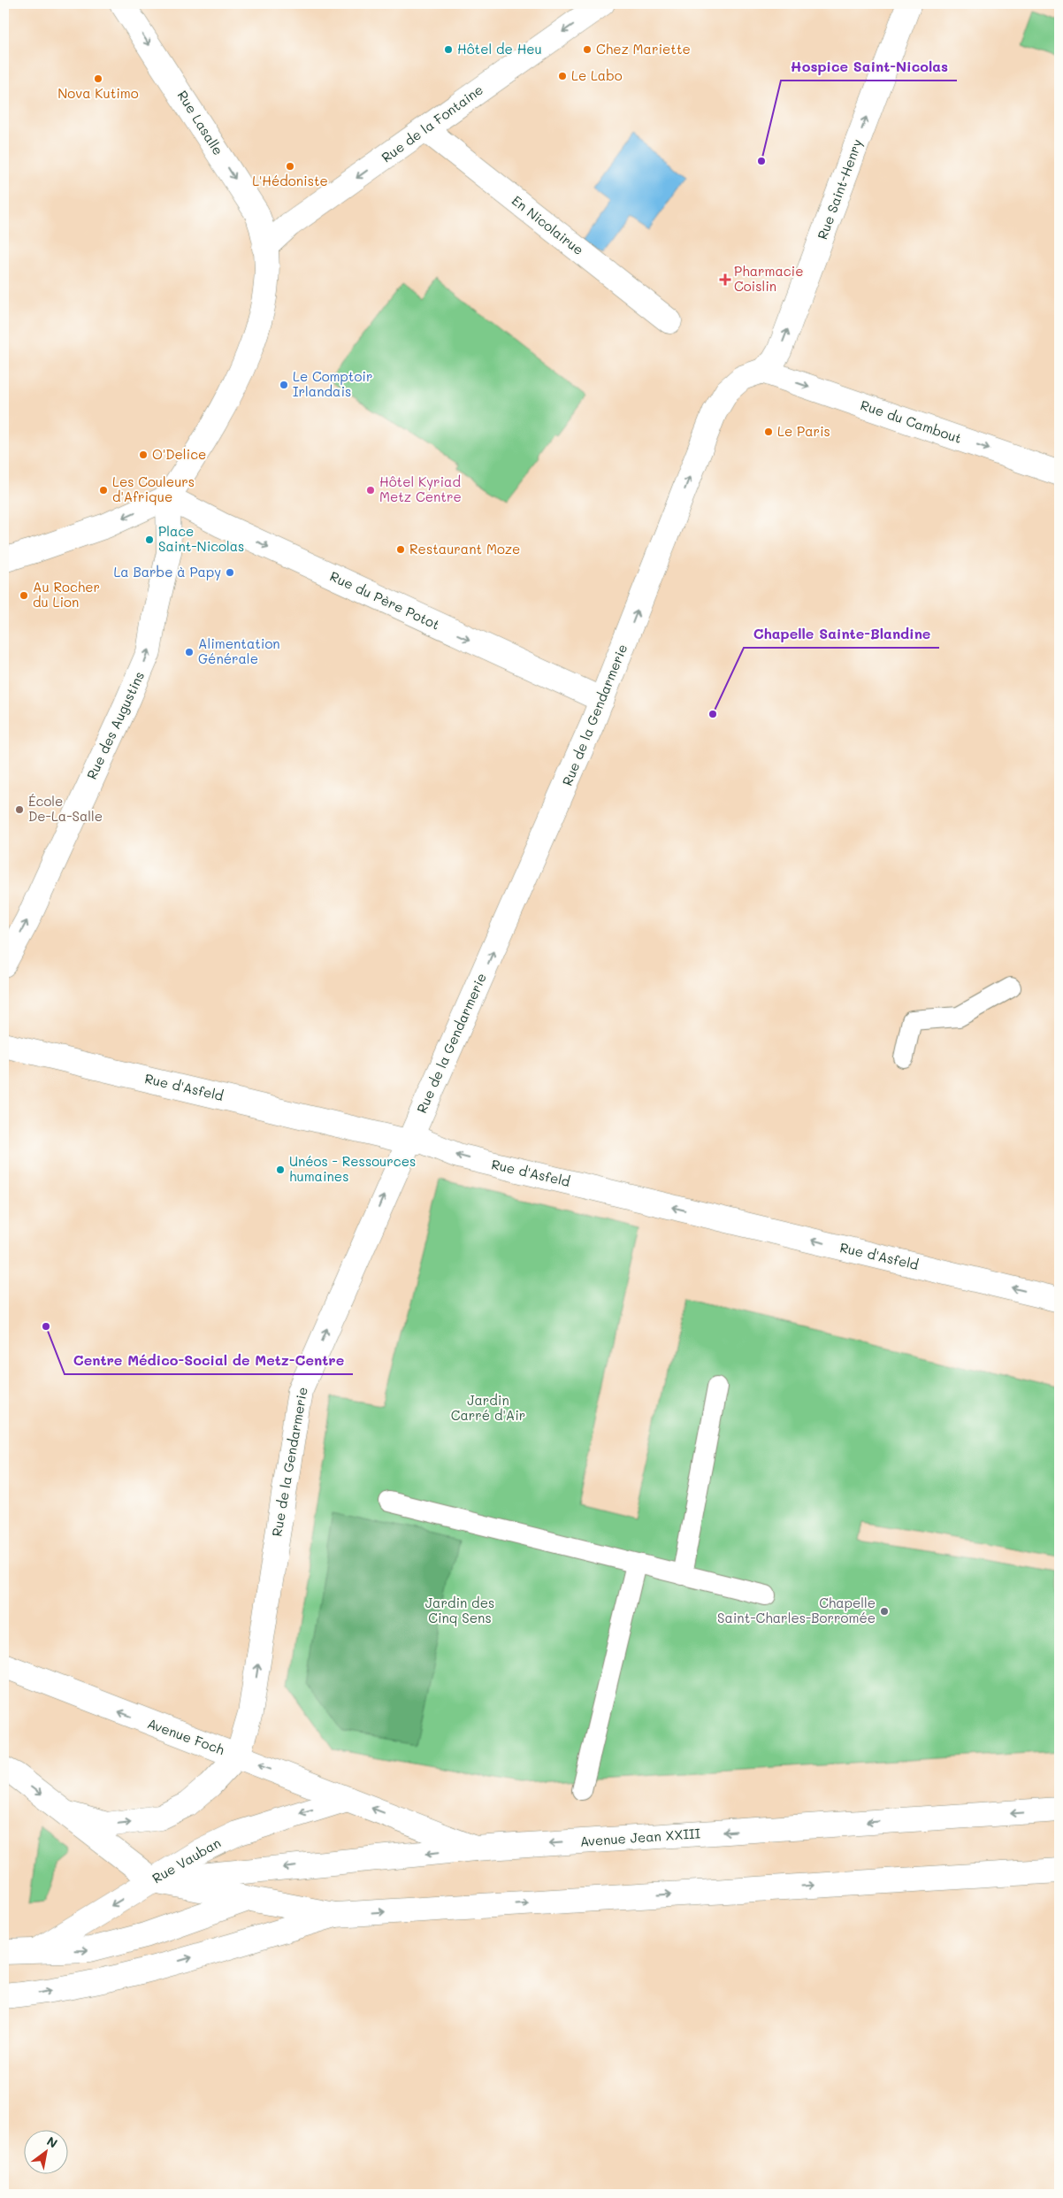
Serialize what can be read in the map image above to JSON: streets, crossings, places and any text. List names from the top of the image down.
{
  "streets": {
    "street": [
      "Rue Lasalle",
      "Rue de la Fontaine",
      "Rue Saint-Henry",
      "En Nicolairue",
      "Rue du Cambout",
      "Rue du Père Potot",
      "Rue de la Gendarmerie",
      "Rue des Augustins",
      "Rue d'Asfeld",
      "Avenue Foch",
      "Avenue Jean XXIII",
      "Rue Vauban"
    ]
  },
  "crossings": [
    ["Rue Lasalle", "Rue de la Fontaine"],
    ["Rue de la Fontaine", "En Nicolairue"],
    ["Rue Saint-Henry", "Rue du Cambout"],
    ["Rue Saint-Henry", "Rue de la Gendarmerie"],
    ["Rue du Cambout", "Rue de la Gendarmerie"],
    ["Rue du Père Potot", "Rue de la Gendarmerie"],
    ["Rue du Père Potot", "Rue des Augustins"],
    ["Rue de la Gendarmerie", "Rue d'Asfeld"],
    ["Rue de la Gendarmerie", "Avenue Foch"],
    ["Rue de la Gendarmerie", "Avenue Jean XXIII"],
    ["Avenue Foch", "Avenue Jean XXIII"],
    ["Avenue Foch", "Rue Vauban"],
    ["Avenue Jean XXIII", "Rue Vauban"]
  ],
  "one_way": [
    "Rue Lasalle",
    "Rue de la Fontaine",
    "Rue Saint-Henry",
    "Rue du Cambout",
    "Rue du Père Potot",
    "Rue de la Gendarmerie",
    "Rue des Augustins",
    "Rue d'Asfeld"
  ],
  "parks": ["Jardin Carré d'Air", "Jardin des Cinq Sens"],
  "places": {
    "other": [
      "Hôtel de Heu",
      "Chez Mariette",
      "Le Labo",
      "Nova Kutimo",
      "Hospice Saint-Nicolas",
      "L'Hédoniste",
      "Le Comptoir Irlandais",
      "Le Paris",
      "O'Delice",
      "Les Couleurs d'Afrique",
      "Hôtel Kyriad Metz Centre",
      "Place Saint-Nicolas",
      "Restaurant Moze",
      "La Barbe à Papy",
      "Au Rocher du Lion",
      "Alimentation Générale",
      "Chapelle Sainte-Blandine",
      "École De-La-Salle",
      "Unéos - Ressources humaines",
      "Centre Médico-Social de Metz-Centre",
      "Chapelle Saint-Charles-Borromée"
    ],
    "health": ["Pharmacie Coislin"]
  },
  "north": "top right"
}
